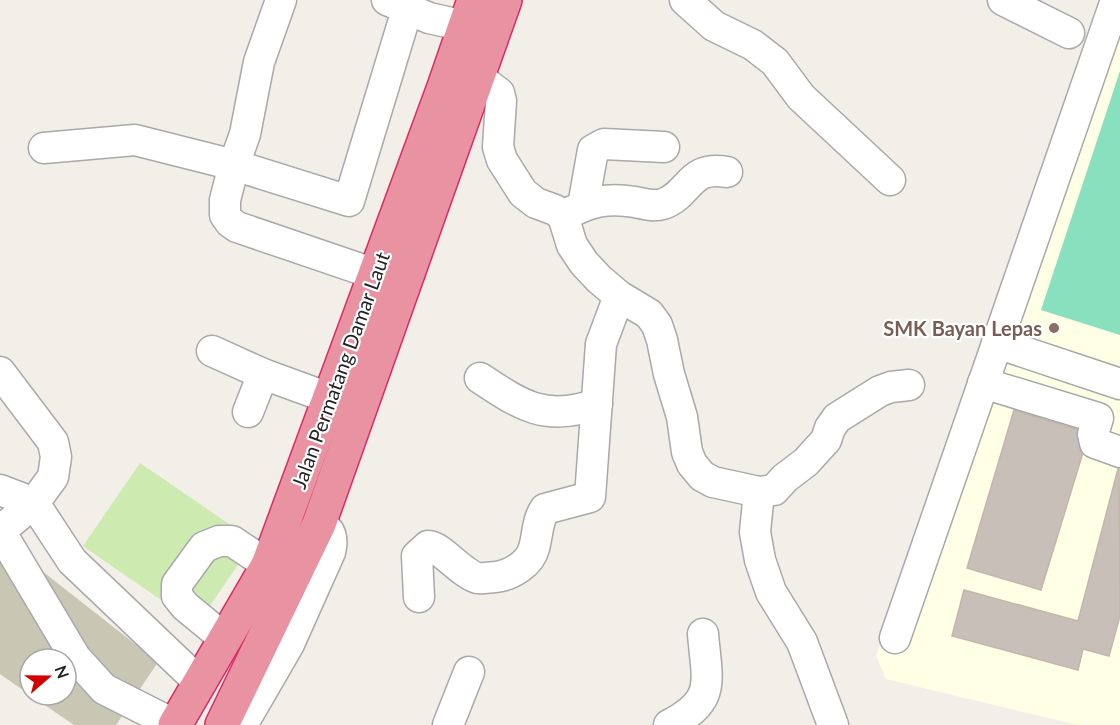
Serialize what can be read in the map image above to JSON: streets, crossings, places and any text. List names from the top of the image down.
{
  "streets": {
    "highway": ["Jalan Permatang Damar Laut"]
  },
  "places": ["SMK Bayan Lepas"],
  "north": "right"
}
